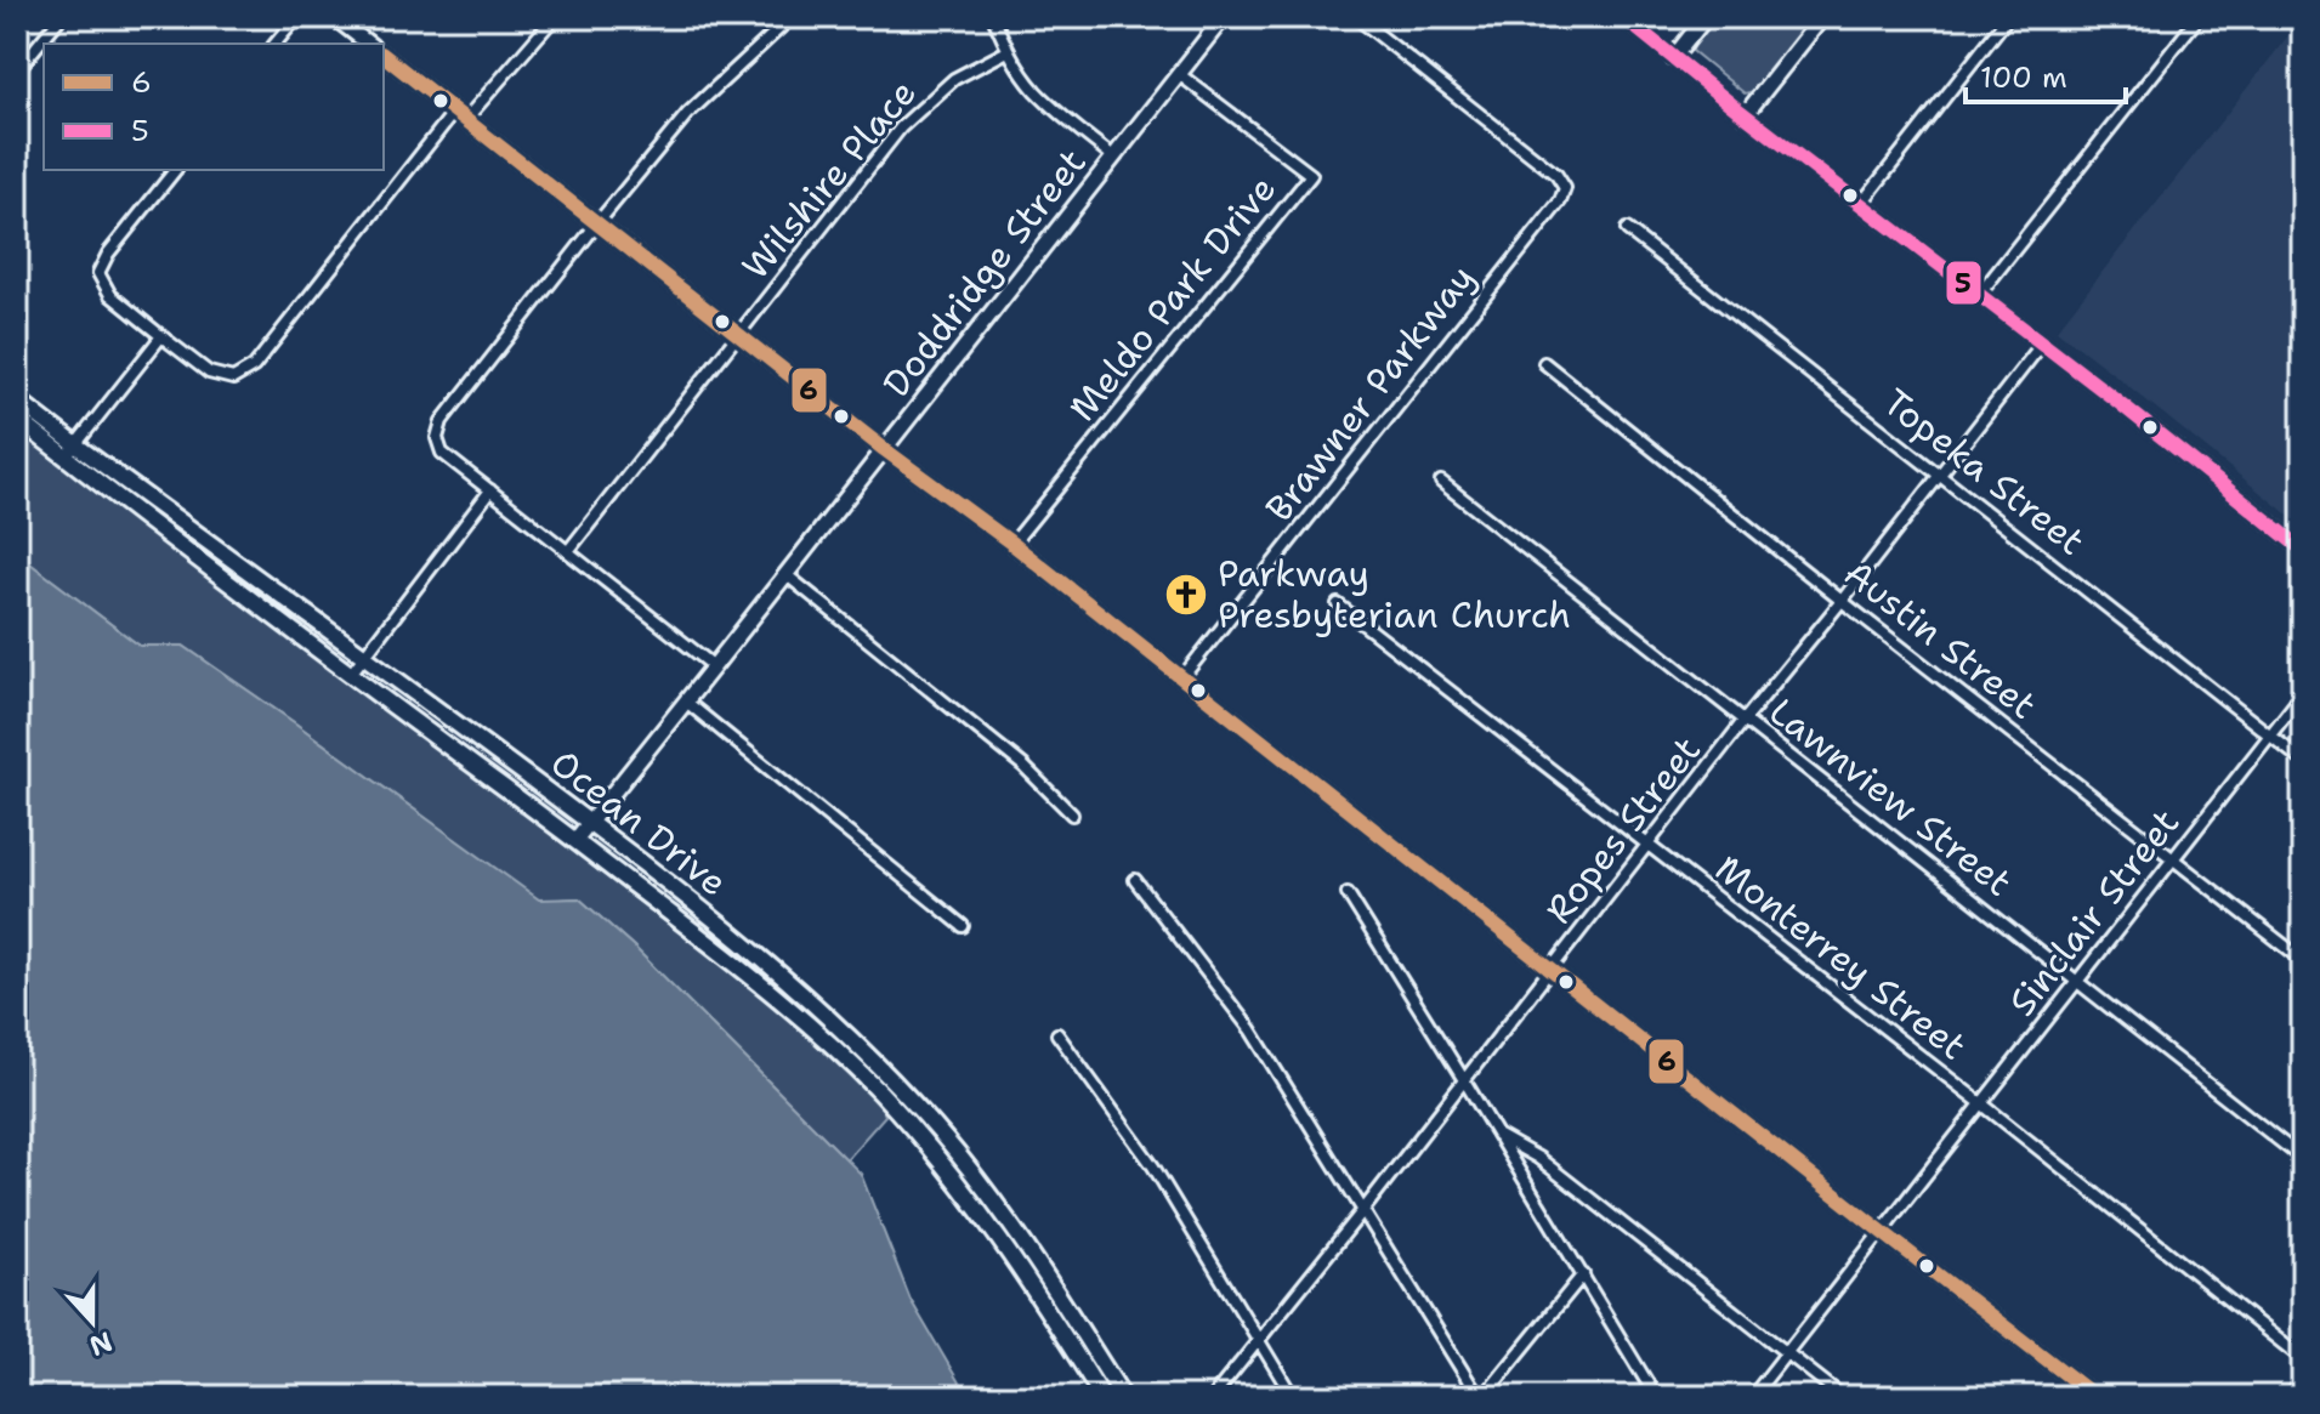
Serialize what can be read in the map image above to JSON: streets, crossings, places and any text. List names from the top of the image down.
{
  "streets": {
    "main road": ["Doddridge Street", "Ocean Drive"],
    "street": [
      "Wilshire Place",
      "Meldo Park Drive",
      "Brawner Parkway",
      "Topeka Street",
      "Austin Street",
      "Lawnview Street",
      "Ropes Street",
      "Sinclair Street",
      "Monterrey Street"
    ]
  },
  "crossings": [
    ["Doddridge Street", "Meldo Park Drive"],
    ["Doddridge Street", "Ocean Drive"],
    ["Topeka Street", "Ropes Street"],
    ["Topeka Street", "Sinclair Street"],
    ["Austin Street", "Ropes Street"],
    ["Austin Street", "Sinclair Street"],
    ["Lawnview Street", "Ropes Street"],
    ["Lawnview Street", "Sinclair Street"],
    ["Ropes Street", "Monterrey Street"],
    ["Sinclair Street", "Monterrey Street"]
  ],
  "places": {
    "church": ["Parkway Presbyterian Church"]
  },
  "lines": ["transit line 5", "transit line 6"],
  "legend": ["6", "5"],
  "scale_bar": "100 m",
  "north": "bottom"
}
